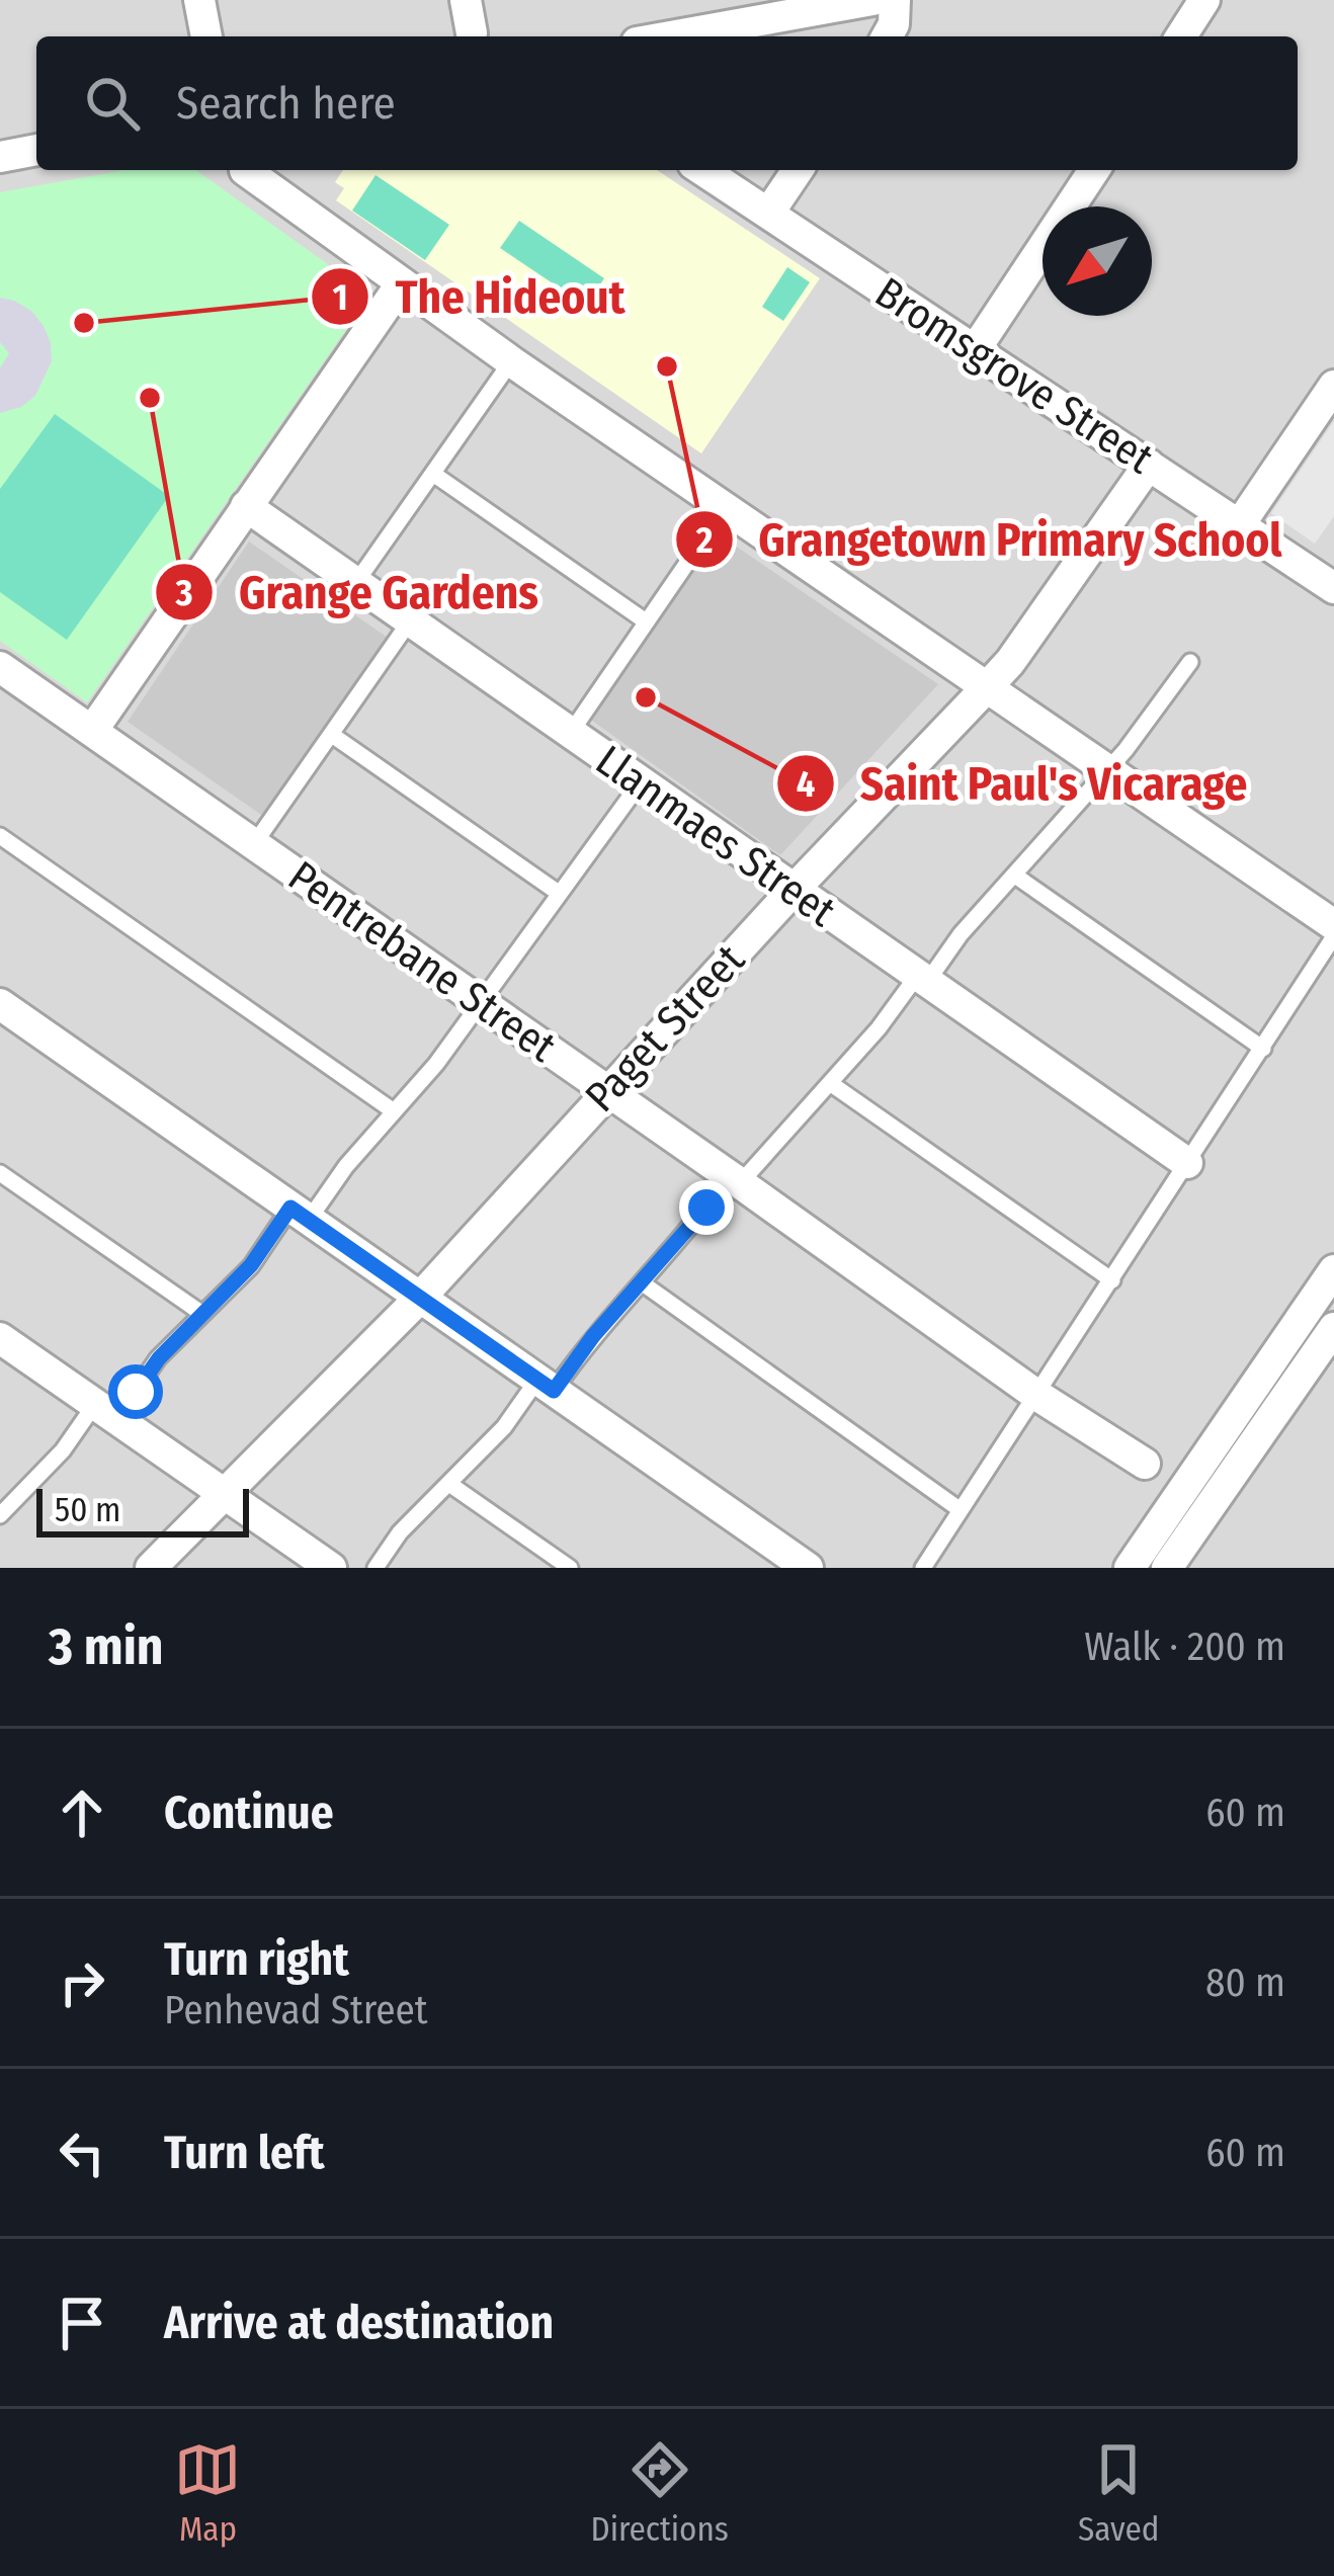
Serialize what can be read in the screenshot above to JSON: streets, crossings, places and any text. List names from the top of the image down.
{
  "streets": {
    "street": [
      "Bromsgrove Street",
      "Llanmaes Street",
      "Pentrebane Street",
      "Paget Street"
    ]
  },
  "crossings": [
    ["Bromsgrove Street", "Paget Street"],
    ["Llanmaes Street", "Paget Street"],
    ["Pentrebane Street", "Paget Street"]
  ],
  "places": [
    "The Hideout",
    "Grangetown Primary School",
    "Grange Gardens",
    "Saint Paul's Vicarage"
  ],
  "scale_bar": "50 m",
  "north": "bottom left",
  "page": {
    "search": "Search here",
    "scale": "50 m",
    "heading": ["3 min", "Walk · 200 m"],
    "list": [
      ["Continue", "60 m"],
      ["Turn right", "Penhevad Street", "80 m"],
      ["Turn left", "60 m"],
      "Arrive at destination"
    ],
    "nav": ["Map", "Directions", "Saved"]
  }
}
